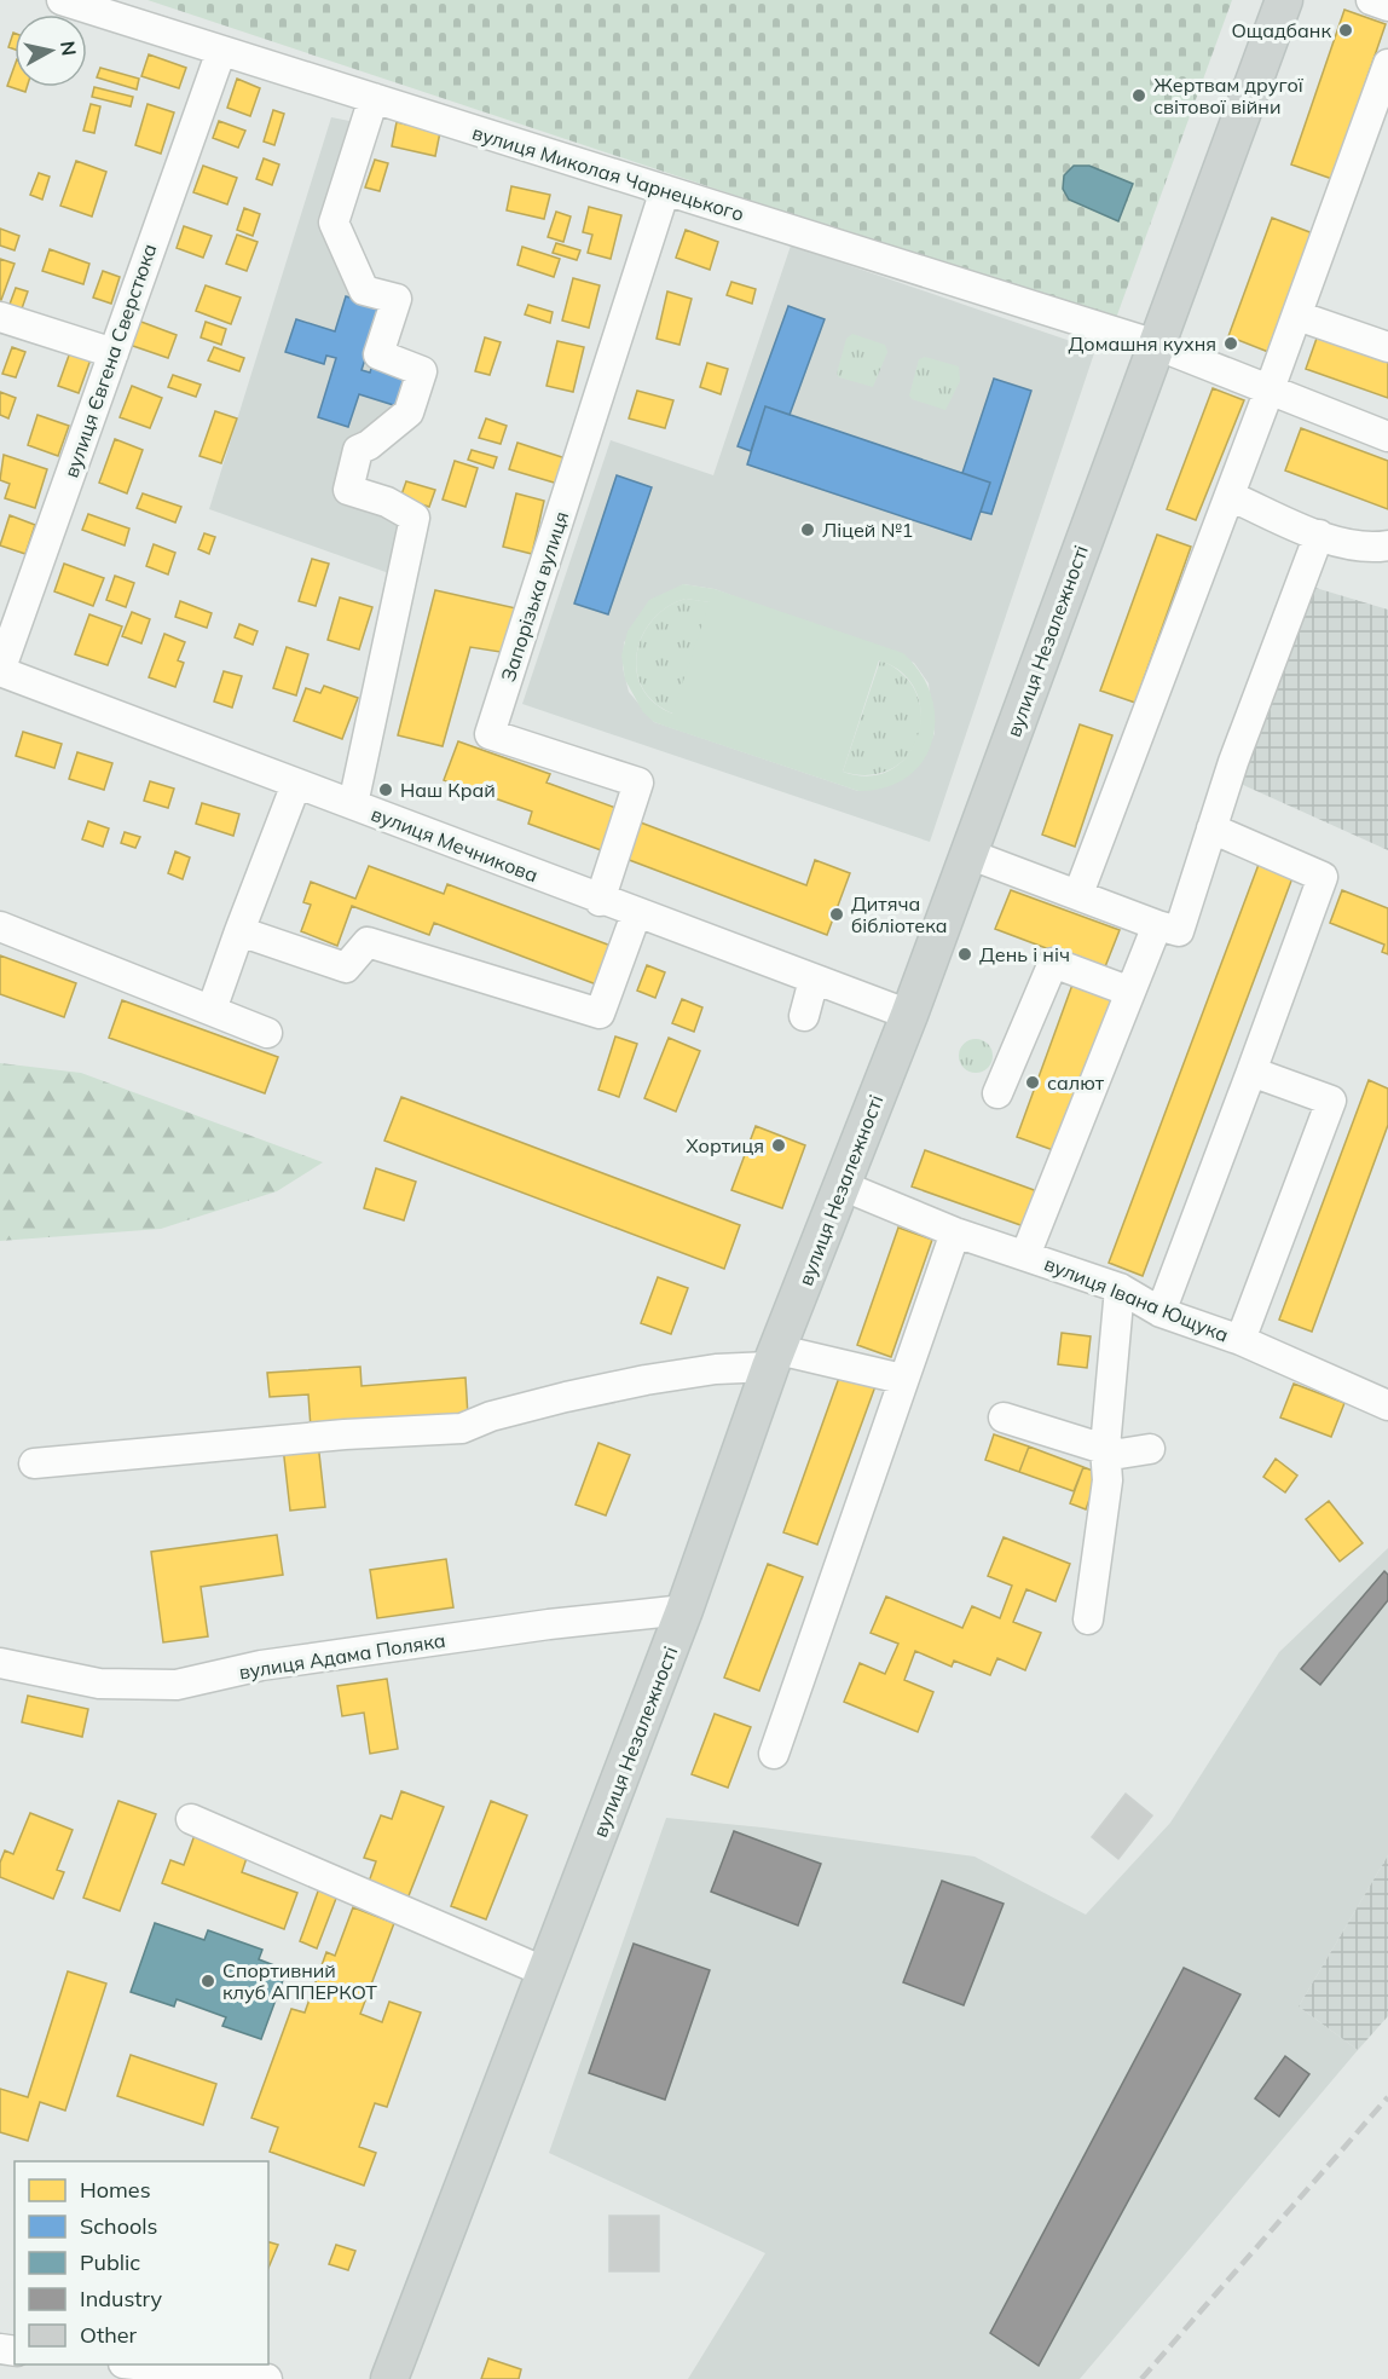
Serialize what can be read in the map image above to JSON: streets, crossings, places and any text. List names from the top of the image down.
{
  "streets": {
    "main road": ["вулиця Незалежності"],
    "street": [
      "вулиця Миколая Чарнецького",
      "вулиця Євгена Сверстюка",
      "Запорізька вулиця",
      "вулиця Мечникова",
      "вулиця Івана Ющука",
      "вулиця Адама Поляка"
    ]
  },
  "crossings": [
    ["вулиця Миколая Чарнецького", "вулиця Євгена Сверстюка"],
    ["вулиця Миколая Чарнецького", "Запорізька вулиця"],
    ["вулиця Миколая Чарнецького", "вулиця Незалежності"],
    ["вулиця Євгена Сверстюка", "вулиця Мечникова"],
    ["Запорізька вулиця", "вулиця Мечникова"],
    ["вулиця Незалежності", "вулиця Мечникова"],
    ["вулиця Незалежності", "вулиця Івана Ющука"],
    ["вулиця Незалежності", "вулиця Адама Поляка"]
  ],
  "places": [
    "Ощадбанк",
    "Жертвам другої світової війни",
    "Домашня кухня",
    "Ліцей №1",
    "Наш Край",
    "Дитяча бібліотека",
    "День і ніч",
    "салют",
    "Хортиця",
    "Спортивний клуб АППЕРКОТ"
  ],
  "legend": [
    "Homes",
    "Schools",
    "Public",
    "Industry",
    "Other"
  ],
  "north": "right"
}
